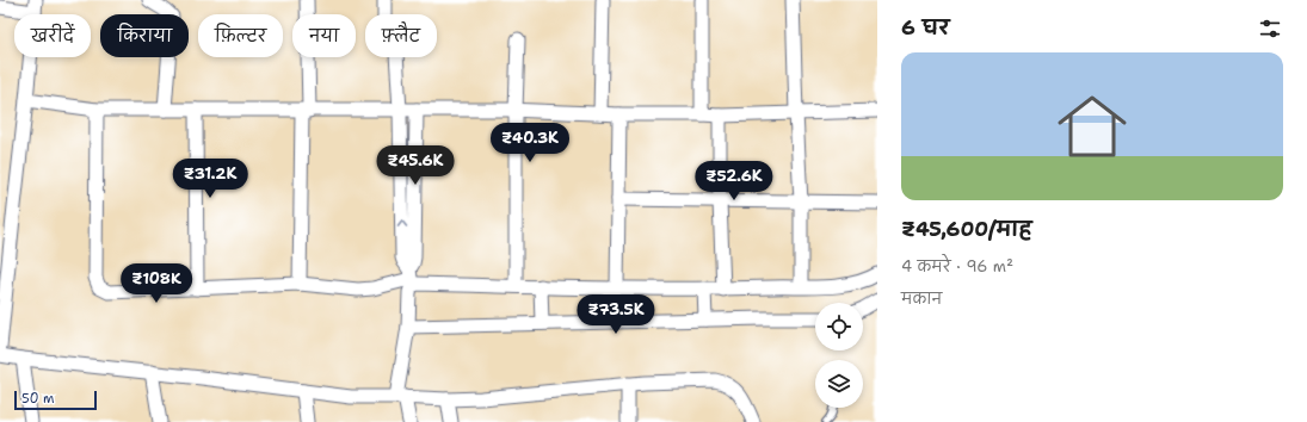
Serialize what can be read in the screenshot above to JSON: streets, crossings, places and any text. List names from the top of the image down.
{
  "scale_bar": "50 m",
  "page": {
    "heading": "6 घर",
    "chip": [
      "खरीदें",
      "किराया",
      "फ़िल्टर",
      "नया",
      "फ़्लैट"
    ],
    "list": [
      {
        "name": "₹45,600/माह",
        "note": "4 कमरे · 96 m² · मकान"
      }
    ],
    "price": [
      "₹40.3K",
      "₹45.6K",
      "₹31.2K",
      "₹52.6K",
      "₹108K",
      "₹73.5K"
    ],
    "scale": "50 m"
  }
}
